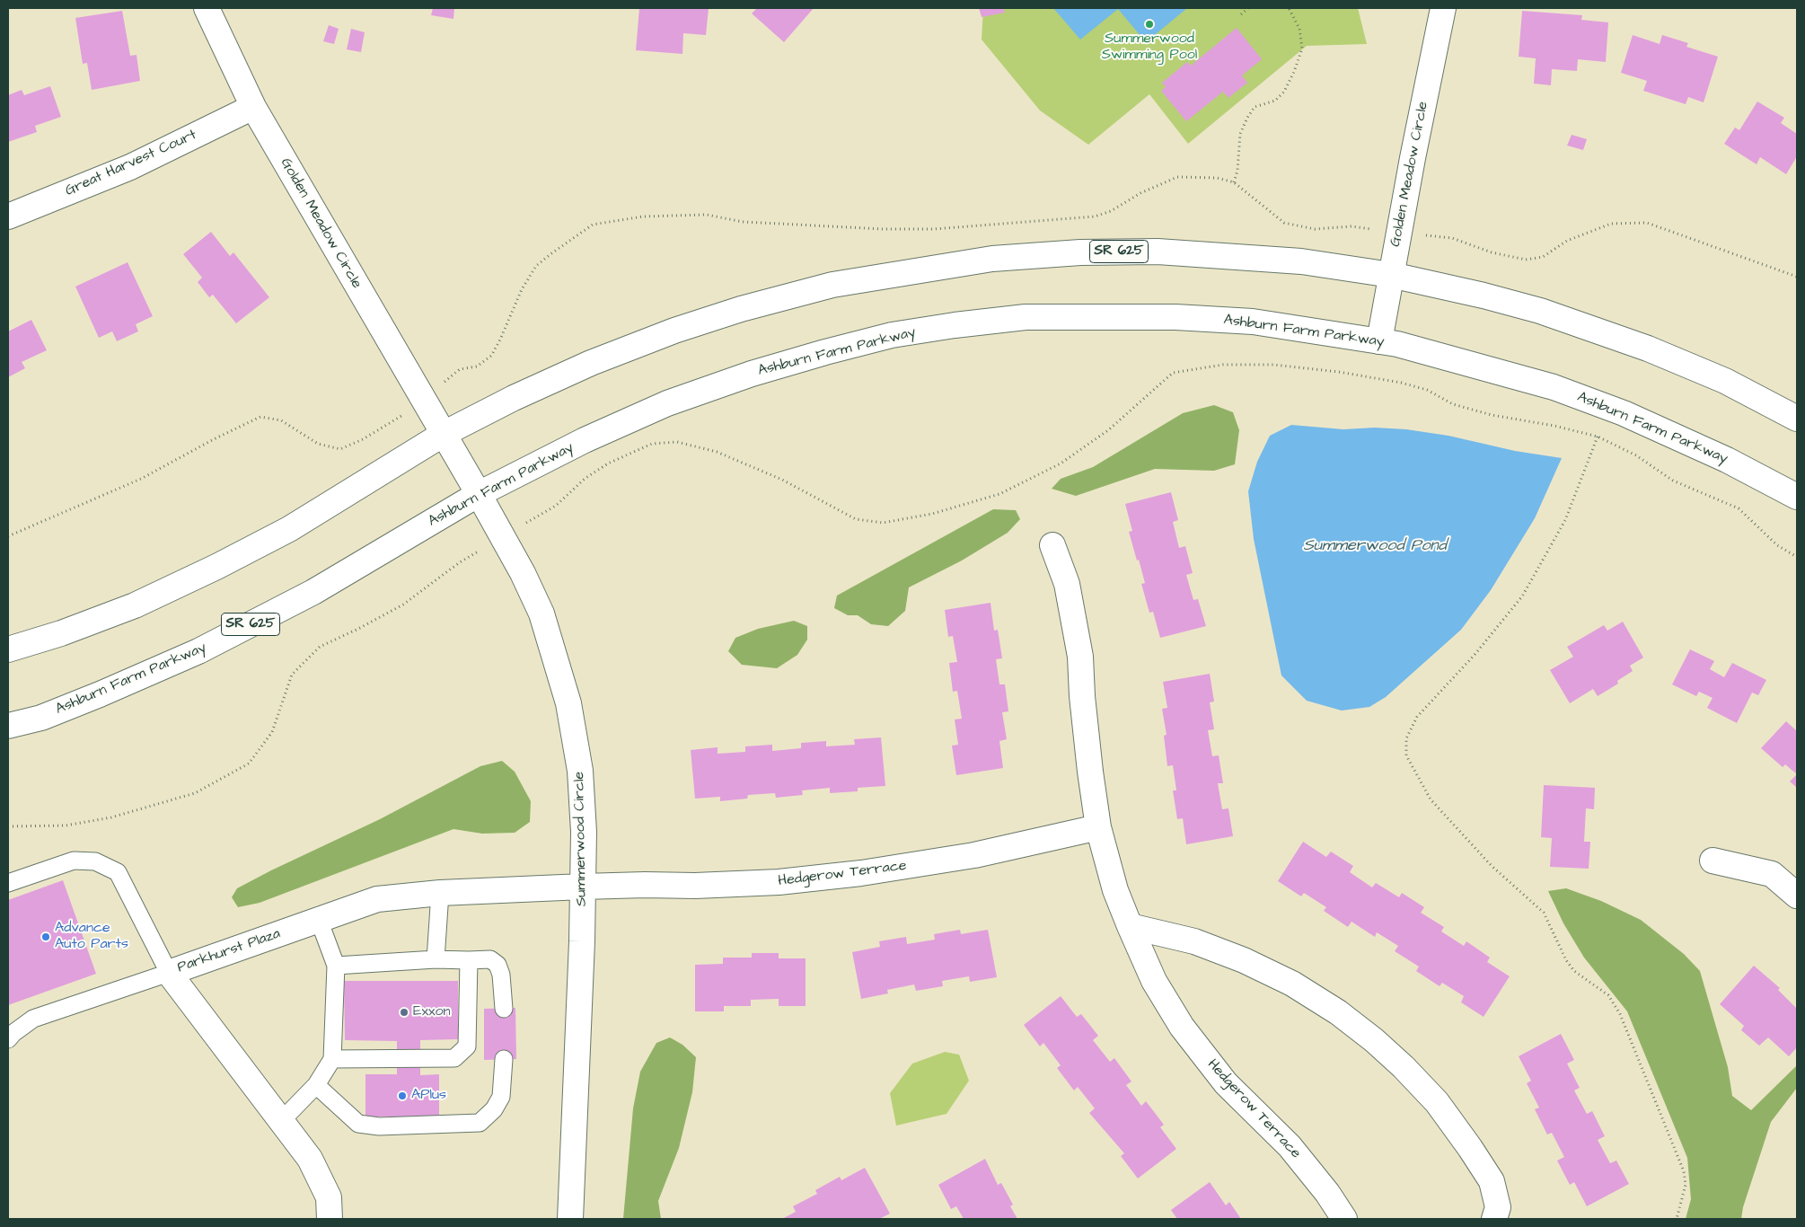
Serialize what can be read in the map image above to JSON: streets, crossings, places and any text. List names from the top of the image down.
{
  "streets": {
    "street": [
      "Great Harvest Court",
      "Golden Meadow Circle",
      "SR 625",
      "Ashburn Farm Parkway",
      "Summerwood Circle",
      "Hedgerow Terrace",
      "Parkhurst Plaza"
    ]
  },
  "crossings": [
    ["Great Harvest Court", "Golden Meadow Circle"],
    ["Golden Meadow Circle", "SR 625"],
    ["Golden Meadow Circle", "Ashburn Farm Parkway"],
    ["Golden Meadow Circle", "Summerwood Circle"],
    ["SR 625", "Summerwood Circle"],
    ["Ashburn Farm Parkway", "Summerwood Circle"],
    ["Summerwood Circle", "Hedgerow Terrace"],
    ["Summerwood Circle", "Parkhurst Plaza"],
    ["Hedgerow Terrace", "Parkhurst Plaza"]
  ],
  "water": ["Summerwood Pond"],
  "places": [
    "Summerwood Swimming Pool",
    "Advance Auto Parts",
    "Exxon",
    "APlus"
  ]
}
